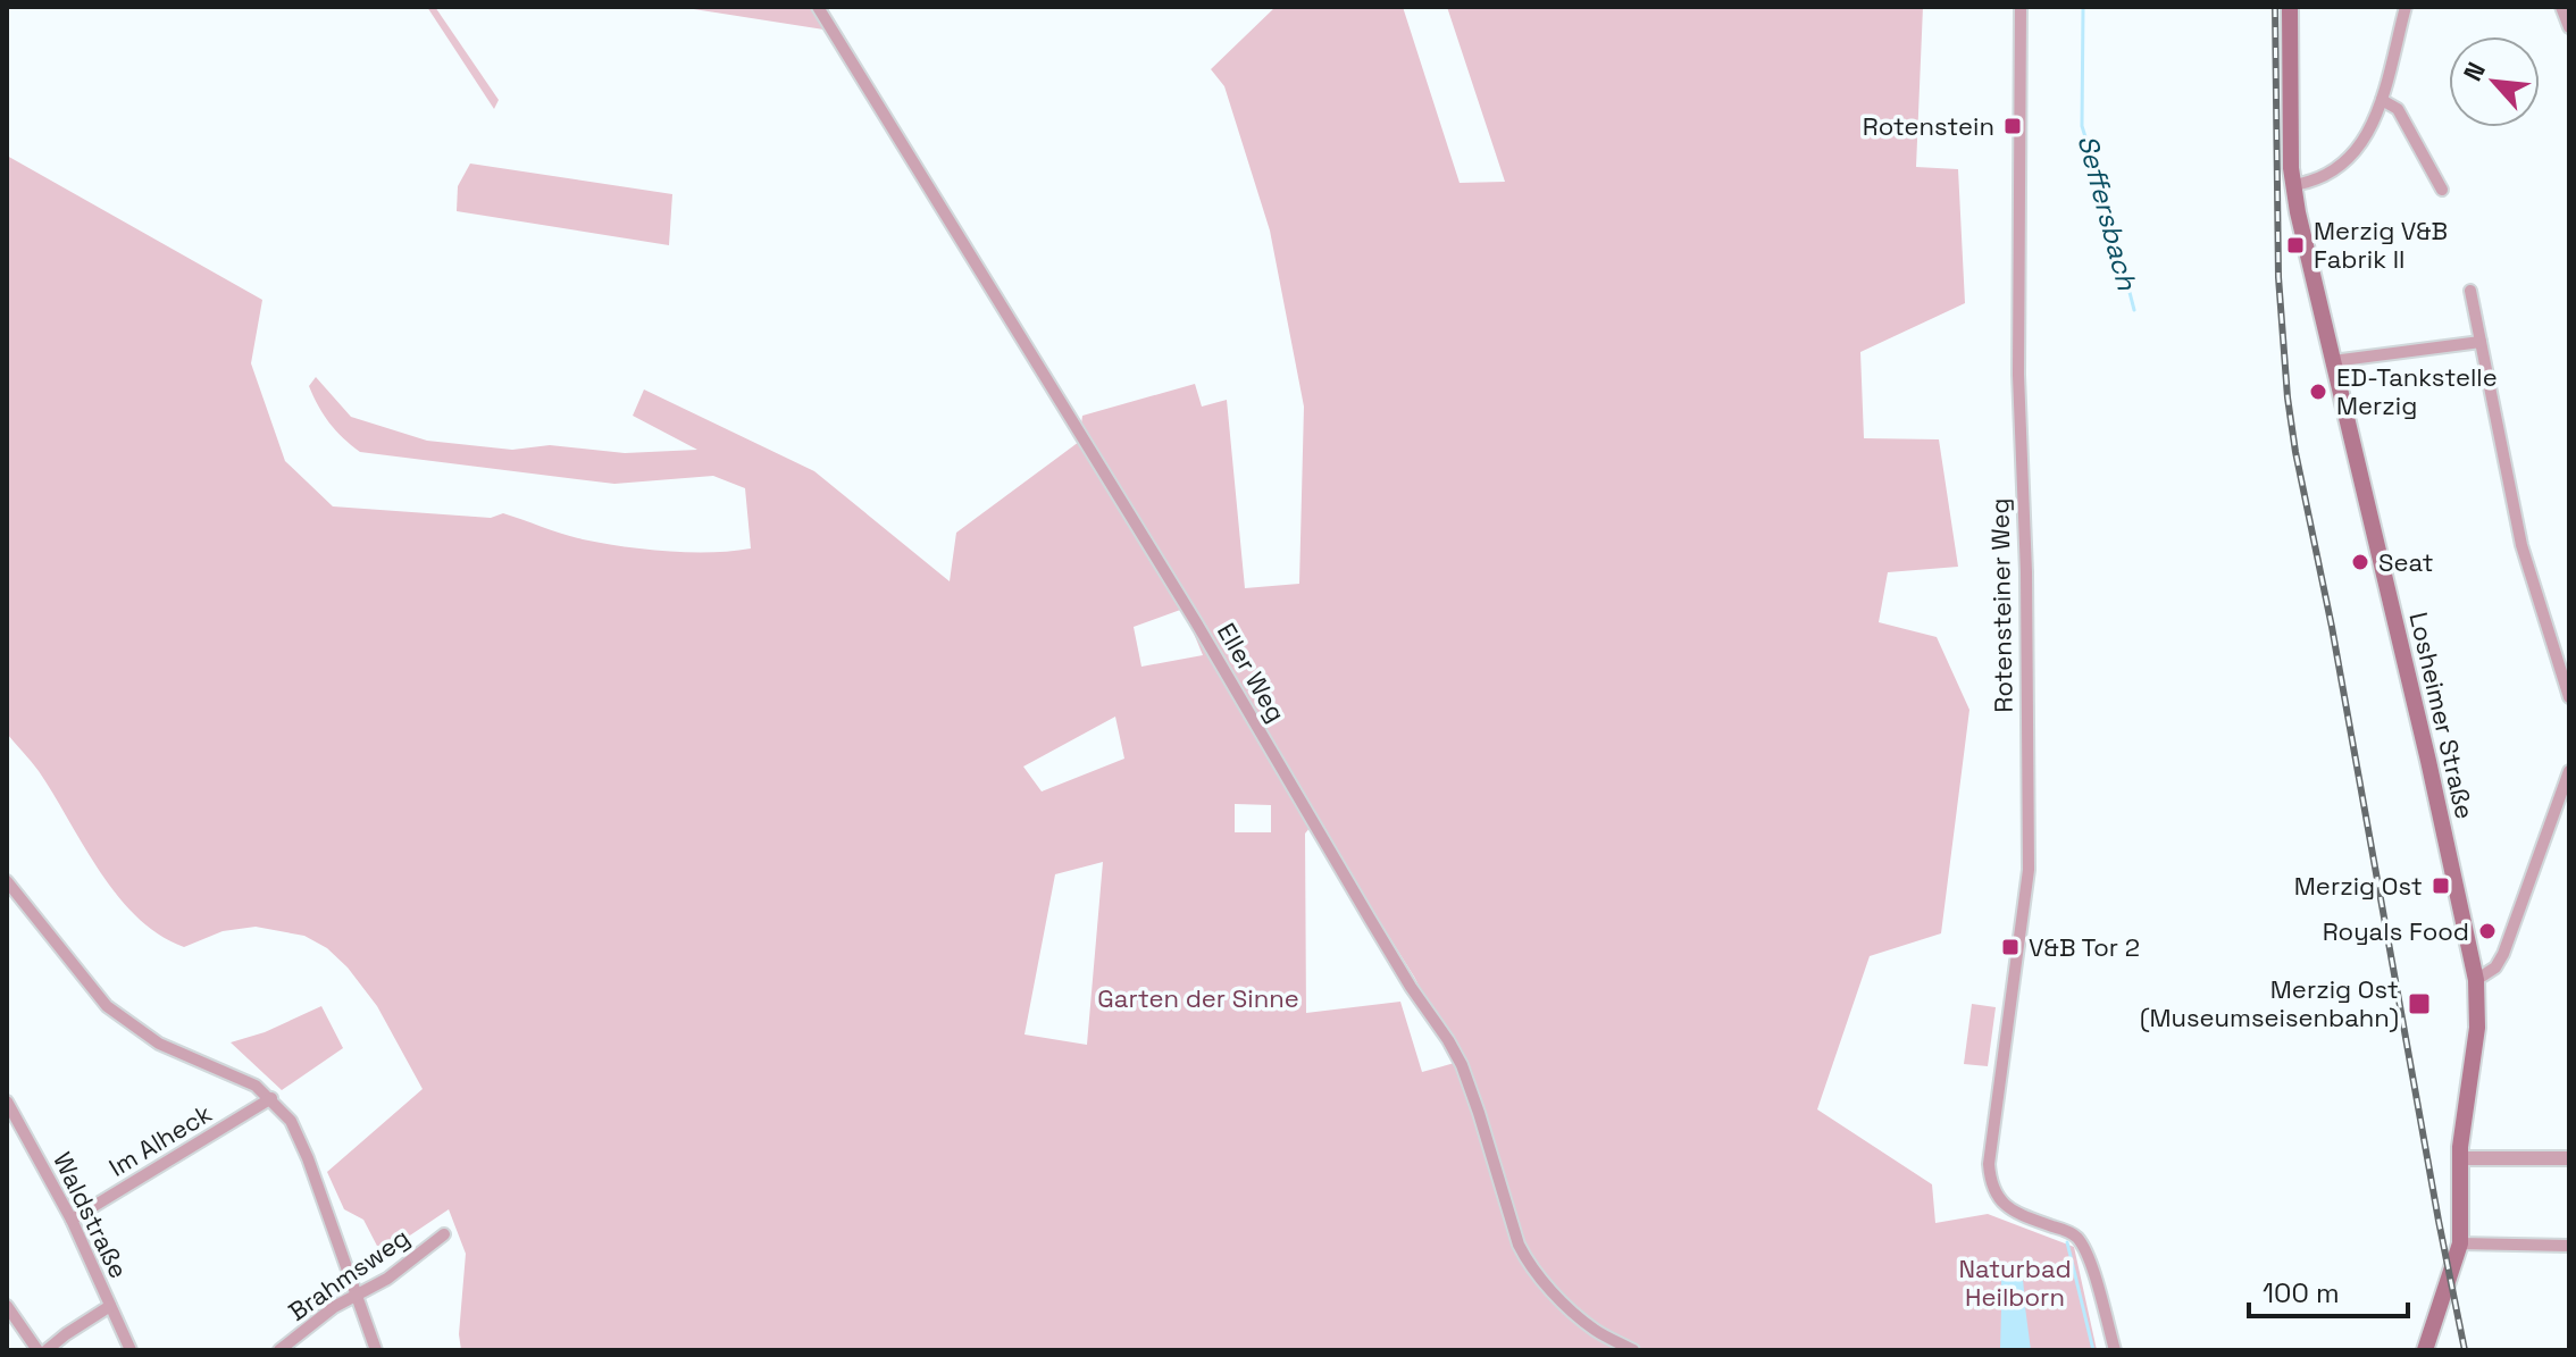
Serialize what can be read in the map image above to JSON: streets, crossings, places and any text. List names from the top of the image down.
{
  "streets": {
    "main road": ["Losheimer Straße"],
    "street": [
      "Rotensteiner Weg",
      "Eller Weg",
      "Im Alheck",
      "Waldstraße",
      "Brahmsweg"
    ]
  },
  "crossings": [
    ["Im Alheck", "Waldstraße"]
  ],
  "water": ["Seffersbach"],
  "parks": ["Garten der Sinne", "Naturbad Heilborn"],
  "places": {
    "transit": [
      "Rotenstein",
      "Merzig V&B Fabrik II",
      "Merzig Ost",
      "V&B Tor 2",
      "Merzig Ost (Museumseisenbahn)"
    ],
    "other": ["ED-Tankstelle Merzig", "Seat", "Royals Food"]
  },
  "scale_bar": "100 m",
  "north": "top left"
}
